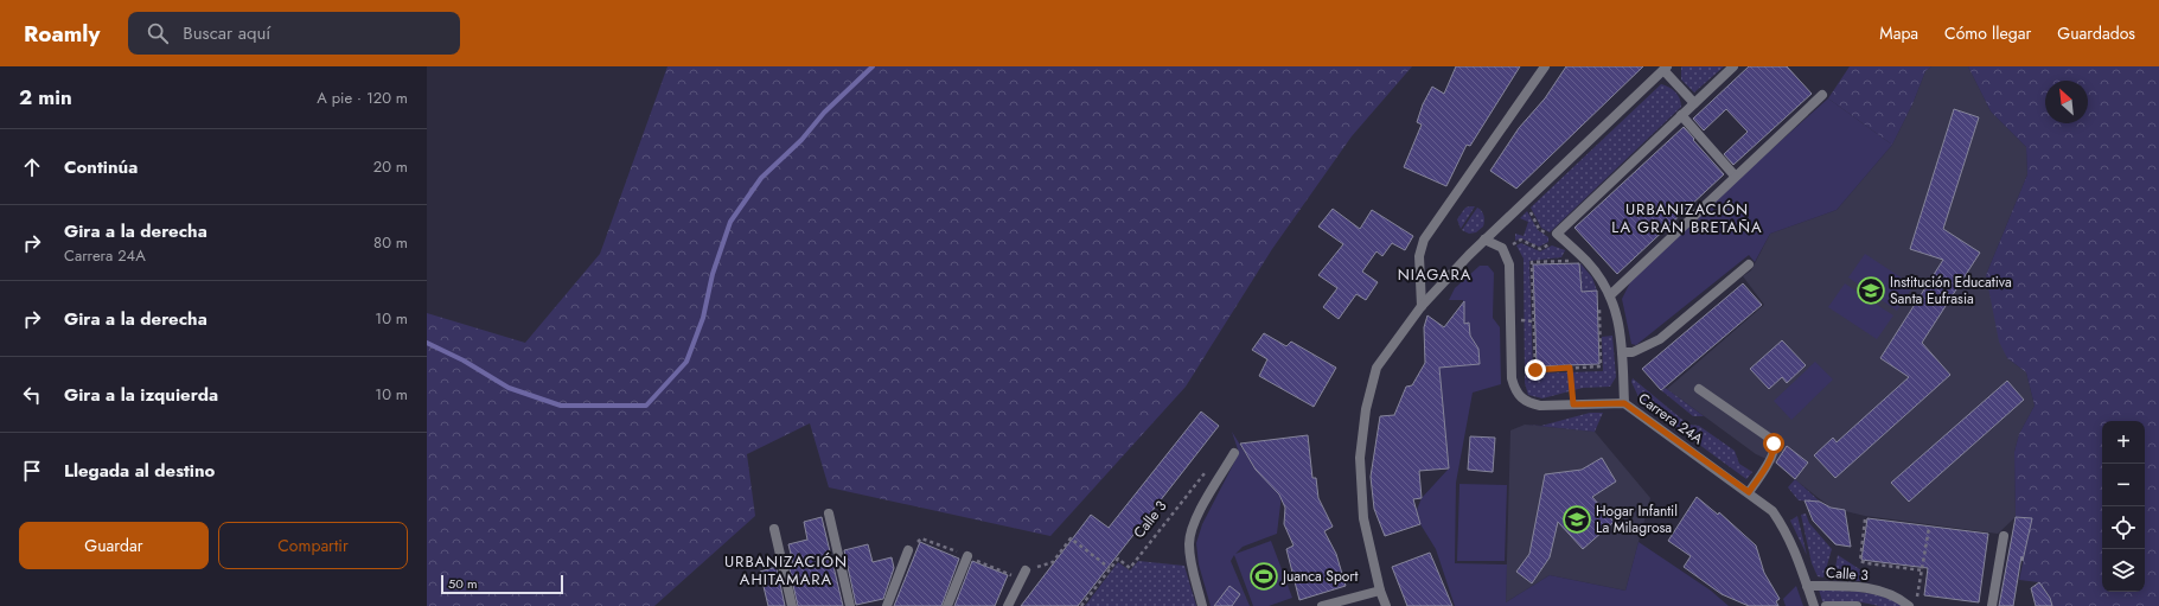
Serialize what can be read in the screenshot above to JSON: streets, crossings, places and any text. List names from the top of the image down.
{
  "streets": {
    "street": ["Carrera 24A", "Calle 3"]
  },
  "crossings": [
    ["Carrera 24A", "Calle 3"]
  ],
  "districts": ["URBANIZACIÓN LA GRAN BRETAÑA", "NIAGARA", "URBANIZACIÓN AHITAMARA"],
  "places": {
    "school or university": ["Institución Educativa Santa Eufrasia", "Hogar Infantil La Milagrosa"],
    "sports": ["Juanca Sport"]
  },
  "scale_bar": "50 m",
  "north": "top left",
  "page": {
    "header": "Roamly",
    "search": "Buscar aquí",
    "nav": ["Mapa", "Cómo llegar", "Guardados"],
    "heading": ["2 min", "A pie · 120 m"],
    "list": [
      ["Continúa", "20 m"],
      ["Gira a la derecha", "Carrera 24A", "80 m"],
      ["Gira a la derecha", "10 m"],
      ["Gira a la izquierda", "10 m"],
      "Llegada al destino"
    ],
    "map_buttons": ["+", "−"],
    "buttons": ["Guardar", "Compartir"],
    "scale": "50 m"
  }
}
